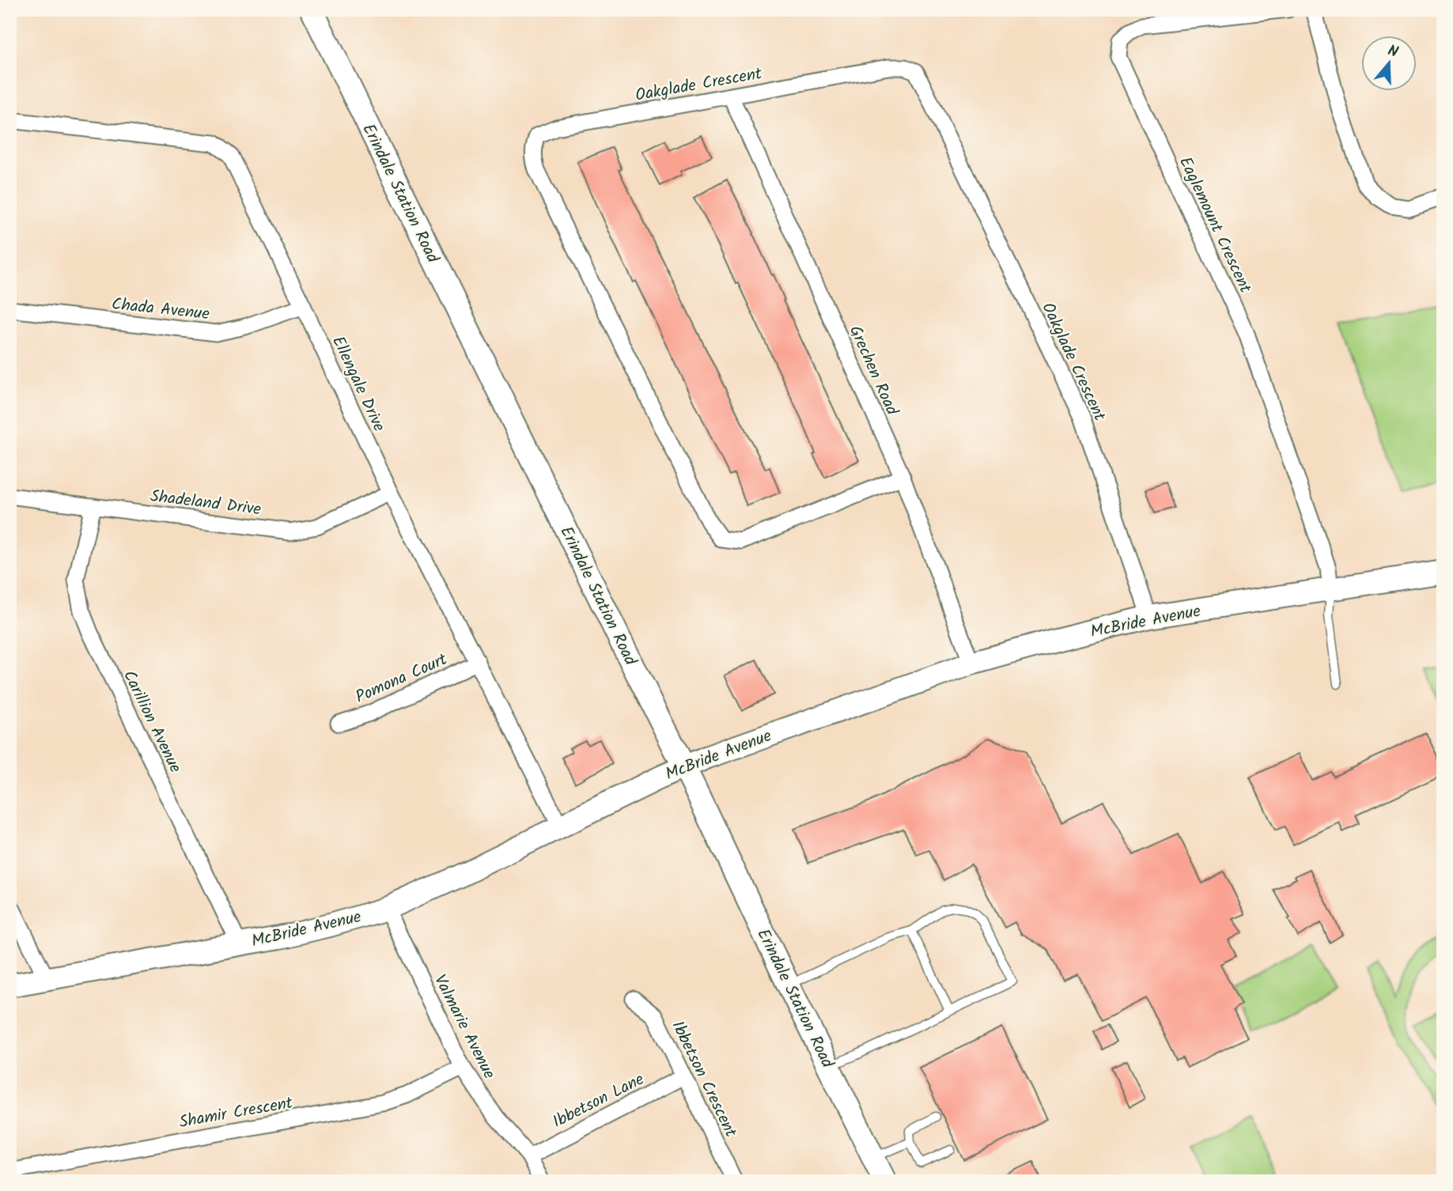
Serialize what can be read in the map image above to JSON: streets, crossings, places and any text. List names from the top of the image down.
{
  "streets": {
    "street": [
      "Oakglade Crescent",
      "Erindale Station Road",
      "Eaglemount Crescent",
      "Chada Avenue",
      "Grechen Road",
      "Ellengale Drive",
      "Shadeland Drive",
      "McBride Avenue",
      "Pomona Court",
      "Carillion Avenue",
      "Valmarie Avenue",
      "Ibbetson Crescent",
      "Ibbetson Lane",
      "Shamir Crescent"
    ]
  },
  "crossings": [
    ["Oakglade Crescent", "Grechen Road"],
    ["Oakglade Crescent", "McBride Avenue"],
    ["Erindale Station Road", "McBride Avenue"],
    ["Eaglemount Crescent", "McBride Avenue"],
    ["Chada Avenue", "Ellengale Drive"],
    ["Grechen Road", "McBride Avenue"],
    ["Ellengale Drive", "Shadeland Drive"],
    ["Ellengale Drive", "McBride Avenue"],
    ["Ellengale Drive", "Pomona Court"],
    ["Shadeland Drive", "Carillion Avenue"],
    ["McBride Avenue", "Carillion Avenue"],
    ["McBride Avenue", "Valmarie Avenue"],
    ["Valmarie Avenue", "Ibbetson Lane"],
    ["Valmarie Avenue", "Shamir Crescent"],
    ["Ibbetson Crescent", "Ibbetson Lane"]
  ],
  "north": "top"
}
